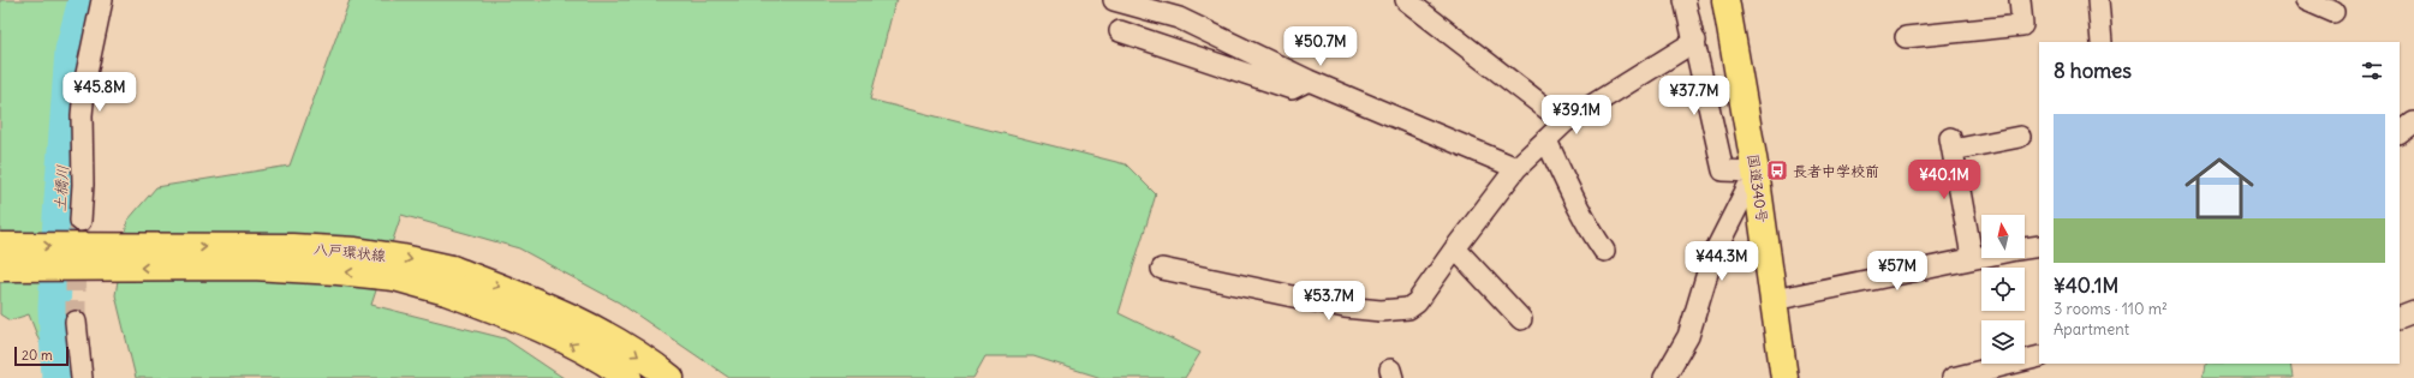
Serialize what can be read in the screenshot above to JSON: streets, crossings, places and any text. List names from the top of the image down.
{
  "streets": {
    "main road": ["国道340号", "八戸環状線"]
  },
  "water": ["土橋川"],
  "places": {
    "bus stop": ["長者中学校前"]
  },
  "scale_bar": "20 m",
  "north": "top",
  "page": {
    "price": [
      "¥50.7M",
      "¥45.8M",
      "¥37.7M",
      "¥39.1M",
      "¥40.1M",
      "¥44.3M",
      "¥57M",
      "¥53.7M"
    ],
    "heading": "8 homes",
    "list": [
      {
        "name": "¥40.1M",
        "note": "3 rooms · 110 m² · Apartment"
      }
    ],
    "scale": "20 m"
  }
}
